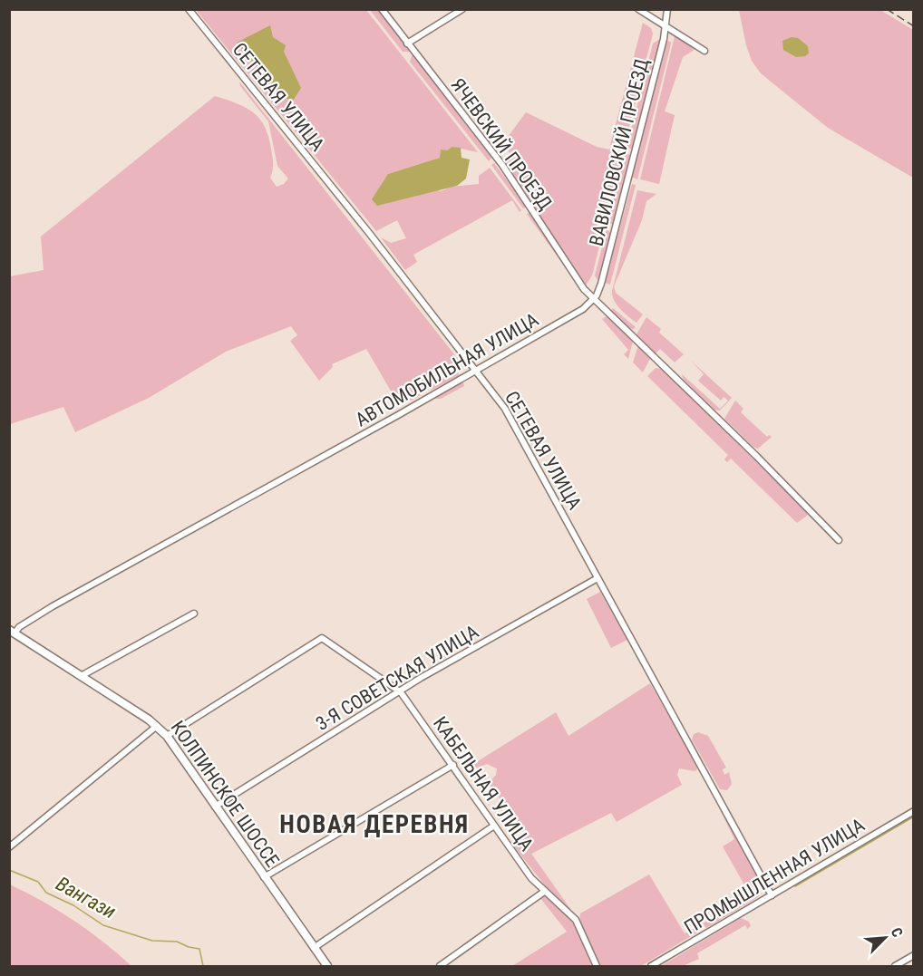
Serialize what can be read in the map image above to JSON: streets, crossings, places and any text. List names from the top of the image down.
{
  "streets": {
    "main road": ["КОЛПИНСКОЕ ШОССЕ"],
    "street": [
      "СЕТЕВАЯ УЛИЦА",
      "ЯЧЕВСКИЙ ПРОЕЗД",
      "ВАВИЛОВСКИЙ ПРОЕЗД",
      "АВТОМОБИЛЬНАЯ УЛИЦА",
      "3-Я СОВЕТСКАЯ УЛИЦА",
      "КАБЕЛЬНАЯ УЛИЦА",
      "ПРОМЫШЛЕННАЯ УЛИЦА"
    ]
  },
  "crossings": [
    ["СЕТЕВАЯ УЛИЦА", "АВТОМОБИЛЬНАЯ УЛИЦА"],
    ["СЕТЕВАЯ УЛИЦА", "3-Я СОВЕТСКАЯ УЛИЦА"],
    ["СЕТЕВАЯ УЛИЦА", "ПРОМЫШЛЕННАЯ УЛИЦА"],
    ["ЯЧЕВСКИЙ ПРОЕЗД", "ВАВИЛОВСКИЙ ПРОЕЗД"],
    ["ЯЧЕВСКИЙ ПРОЕЗД", "АВТОМОБИЛЬНАЯ УЛИЦА"],
    ["ВАВИЛОВСКИЙ ПРОЕЗД", "АВТОМОБИЛЬНАЯ УЛИЦА"],
    ["АВТОМОБИЛЬНАЯ УЛИЦА", "КОЛПИНСКОЕ ШОССЕ"],
    ["3-Я СОВЕТСКАЯ УЛИЦА", "КАБЕЛЬНАЯ УЛИЦА"],
    ["3-Я СОВЕТСКАЯ УЛИЦА", "КОЛПИНСКОЕ ШОССЕ"],
    ["КАБЕЛЬНАЯ УЛИЦА", "КОЛПИНСКОЕ ШОССЕ"]
  ],
  "districts": ["НОВАЯ ДЕРЕВНЯ"],
  "water": ["Вангази"],
  "north": "top right"
}
